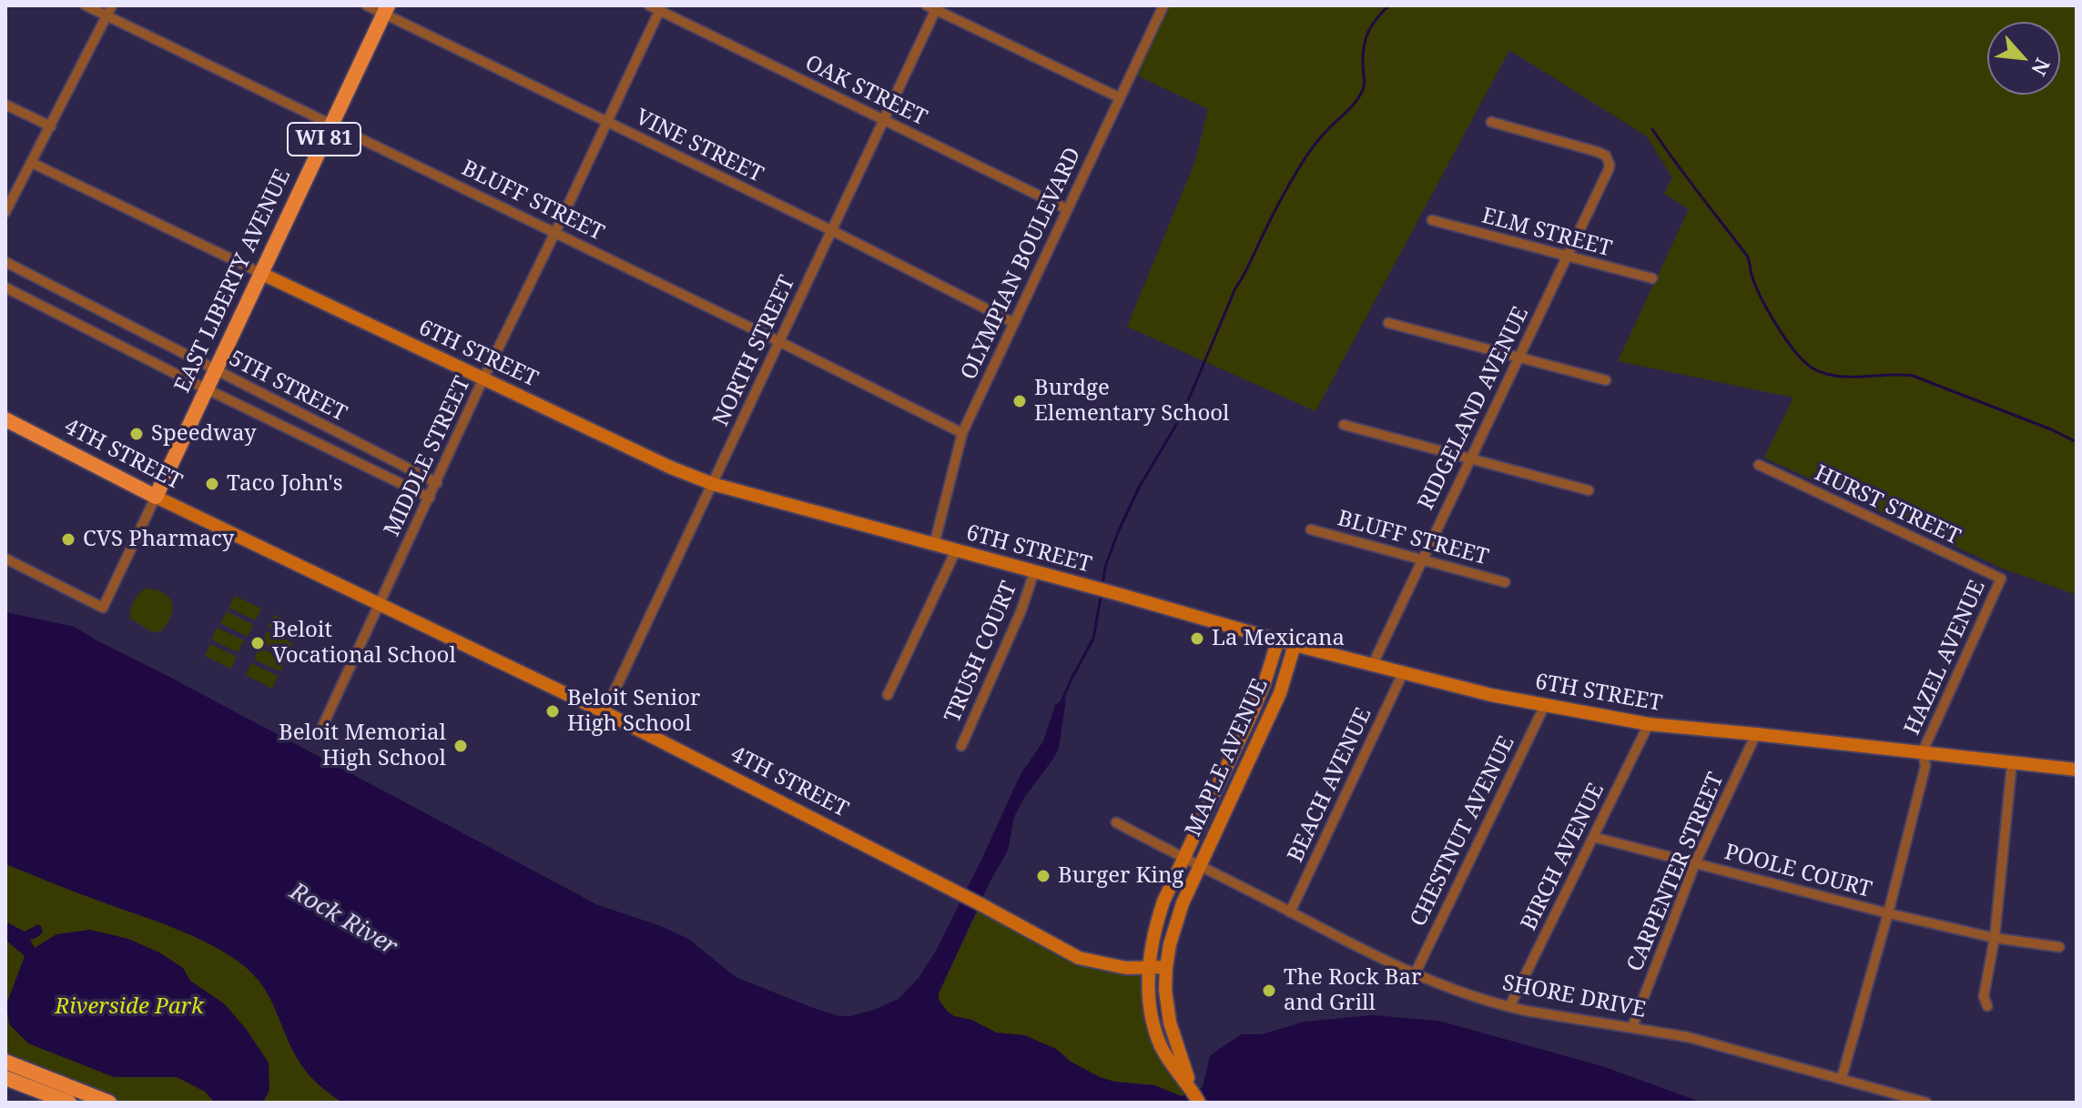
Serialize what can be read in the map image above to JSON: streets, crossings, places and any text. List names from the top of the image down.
{
  "streets": {
    "main road": ["WI 81", "EAST LIBERTY AVENUE", "4TH STREET"],
    "street": [
      "OAK STREET",
      "VINE STREET",
      "BLUFF STREET",
      "ELM STREET",
      "OLYMPIAN BOULEVARD",
      "NORTH STREET",
      "6TH STREET",
      "5TH STREET",
      "RIDGELAND AVENUE",
      "MIDDLE STREET",
      "HURST STREET",
      "TRUSH COURT",
      "HAZEL AVENUE",
      "MAPLE AVENUE",
      "BEACH AVENUE",
      "CHESTNUT AVENUE",
      "BIRCH AVENUE",
      "POOLE COURT",
      "CARPENTER STREET",
      "SHORE DRIVE"
    ]
  },
  "crossings": [
    ["OAK STREET", "OLYMPIAN BOULEVARD"],
    ["OAK STREET", "NORTH STREET"],
    ["OAK STREET", "MIDDLE STREET"],
    ["VINE STREET", "OLYMPIAN BOULEVARD"],
    ["VINE STREET", "EAST LIBERTY AVENUE"],
    ["VINE STREET", "NORTH STREET"],
    ["VINE STREET", "MIDDLE STREET"],
    ["BLUFF STREET", "OLYMPIAN BOULEVARD"],
    ["BLUFF STREET", "EAST LIBERTY AVENUE"],
    ["BLUFF STREET", "NORTH STREET"],
    ["BLUFF STREET", "RIDGELAND AVENUE"],
    ["BLUFF STREET", "MIDDLE STREET"],
    ["ELM STREET", "RIDGELAND AVENUE"],
    ["OLYMPIAN BOULEVARD", "6TH STREET"],
    ["EAST LIBERTY AVENUE", "6TH STREET"],
    ["EAST LIBERTY AVENUE", "5TH STREET"],
    ["EAST LIBERTY AVENUE", "4TH STREET"],
    ["NORTH STREET", "6TH STREET"],
    ["NORTH STREET", "4TH STREET"],
    ["6TH STREET", "RIDGELAND AVENUE"],
    ["6TH STREET", "MIDDLE STREET"],
    ["6TH STREET", "TRUSH COURT"],
    ["6TH STREET", "HAZEL AVENUE"],
    ["6TH STREET", "MAPLE AVENUE"],
    ["6TH STREET", "BEACH AVENUE"],
    ["6TH STREET", "CHESTNUT AVENUE"],
    ["6TH STREET", "BIRCH AVENUE"],
    ["6TH STREET", "CARPENTER STREET"],
    ["5TH STREET", "MIDDLE STREET"],
    ["4TH STREET", "MIDDLE STREET"],
    ["4TH STREET", "MAPLE AVENUE"],
    ["HURST STREET", "HAZEL AVENUE"],
    ["MAPLE AVENUE", "SHORE DRIVE"],
    ["BEACH AVENUE", "SHORE DRIVE"],
    ["CHESTNUT AVENUE", "SHORE DRIVE"],
    ["BIRCH AVENUE", "POOLE COURT"],
    ["BIRCH AVENUE", "SHORE DRIVE"],
    ["POOLE COURT", "CARPENTER STREET"],
    ["CARPENTER STREET", "SHORE DRIVE"]
  ],
  "water": ["Rock River"],
  "parks": ["Riverside Park"],
  "places": [
    "Burdge Elementary School",
    "Speedway",
    "Taco John's",
    "CVS Pharmacy",
    "La Mexicana",
    "Beloit Vocational School",
    "Beloit Senior High School",
    "Beloit Memorial High School",
    "Burger King",
    "The Rock Bar and Grill"
  ],
  "north": "bottom right"
}
